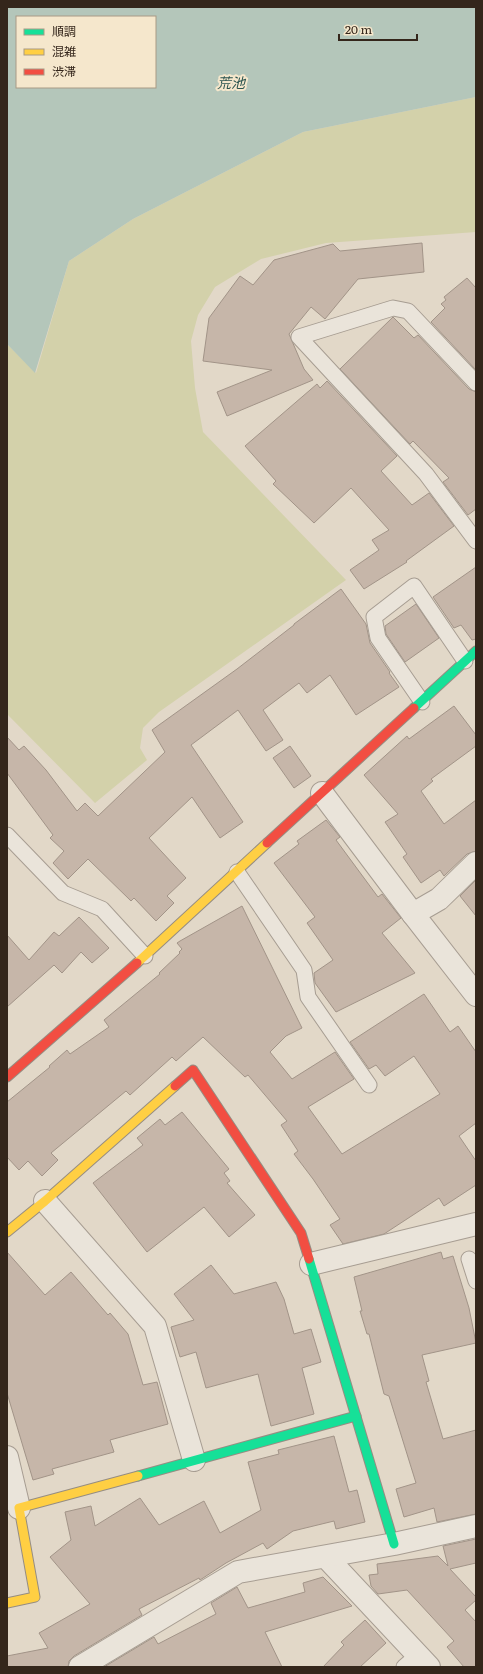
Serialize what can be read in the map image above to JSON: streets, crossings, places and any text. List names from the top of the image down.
{
  "water": ["荒池"],
  "legend": ["順調", "混雑", "渋滞"],
  "scale_bar": "20 m"
}
